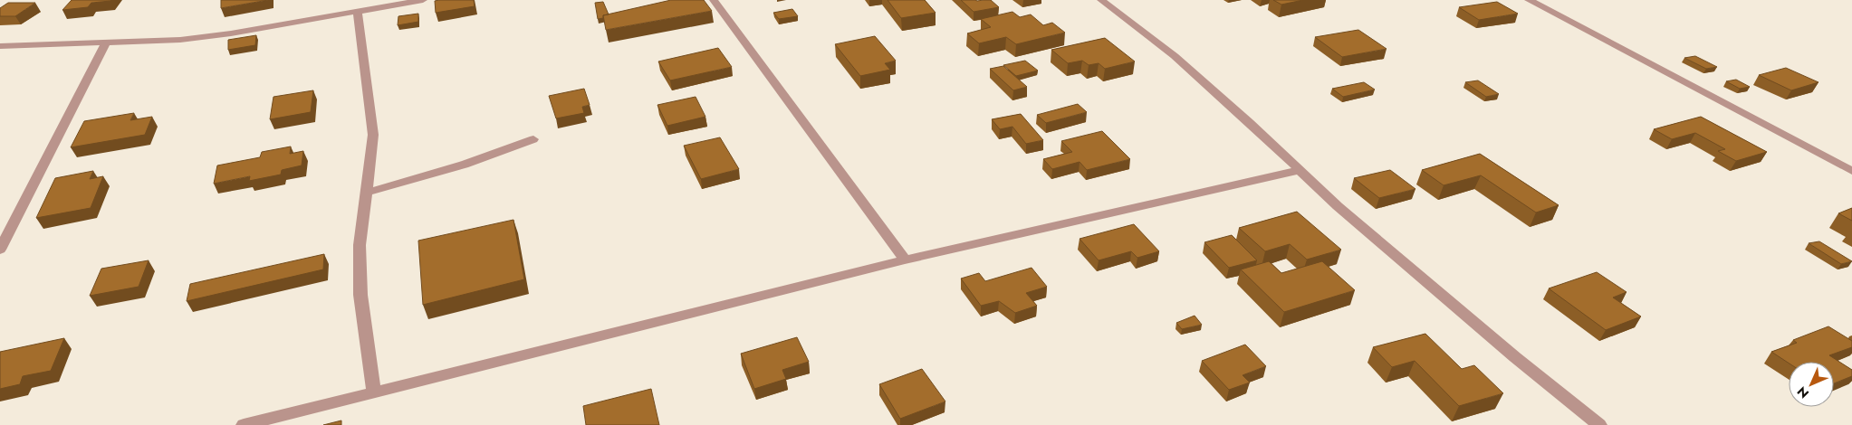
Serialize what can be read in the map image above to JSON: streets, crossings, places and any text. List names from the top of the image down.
{
  "north": "bottom left"
}
